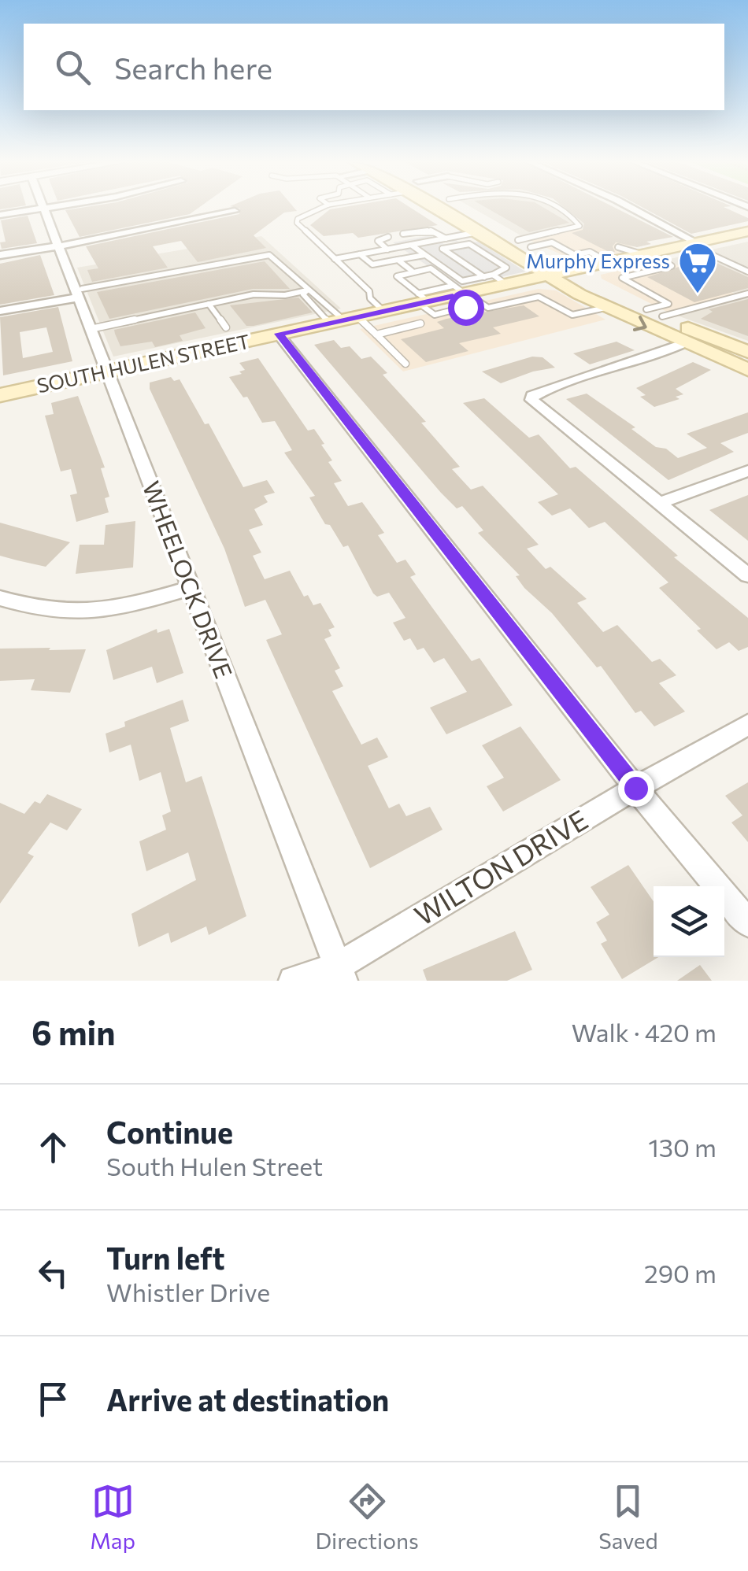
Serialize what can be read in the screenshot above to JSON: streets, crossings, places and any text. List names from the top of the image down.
{
  "streets": {
    "main road": ["SOUTH HULEN STREET"],
    "street": ["WHEELOCK DRIVE", "WILTON DRIVE"]
  },
  "crossings": [
    ["SOUTH HULEN STREET", "WHEELOCK DRIVE"],
    ["WHEELOCK DRIVE", "WILTON DRIVE"]
  ],
  "places": {
    "supermarket": ["Murphy Express"]
  },
  "page": {
    "search": "Search here",
    "heading": ["6 min", "Walk · 420 m"],
    "list": [
      ["Continue", "South Hulen Street", "130 m"],
      ["Turn left", "Whistler Drive", "290 m"],
      "Arrive at destination"
    ],
    "nav": ["Map", "Directions", "Saved"]
  }
}
